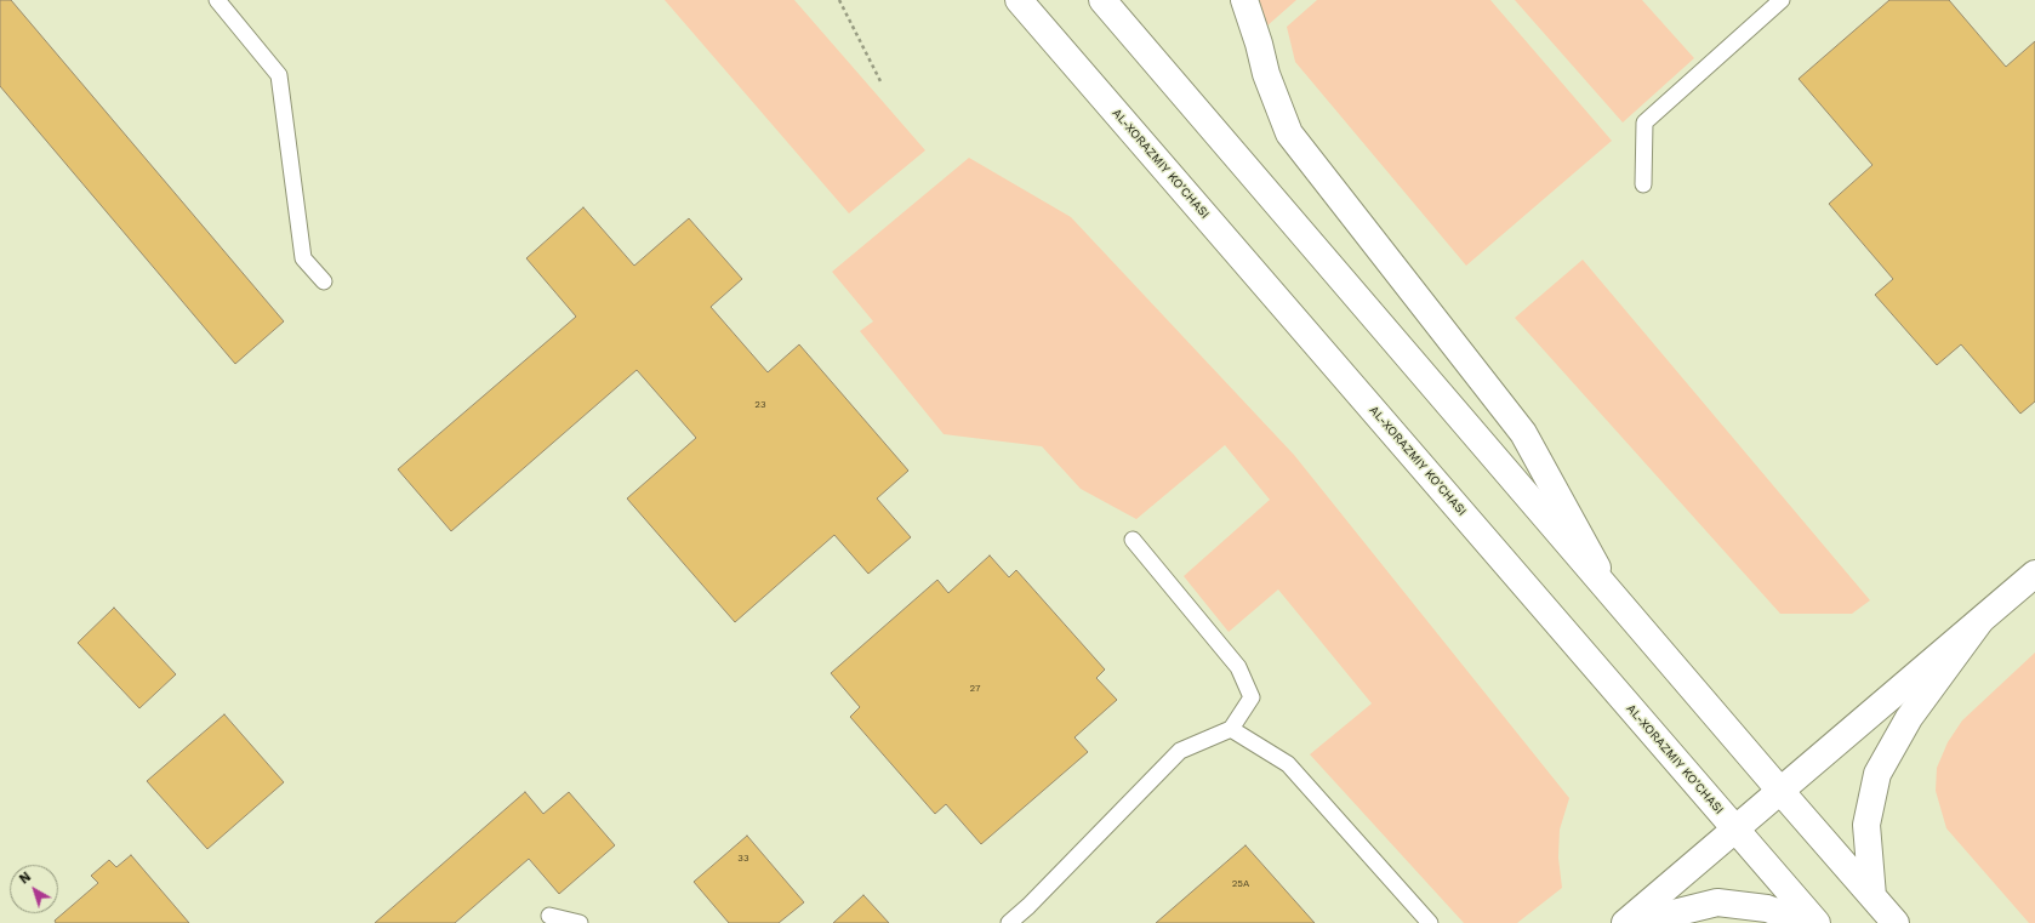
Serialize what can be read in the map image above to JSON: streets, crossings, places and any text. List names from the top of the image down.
{
  "streets": {
    "main road": ["AL-XORAZMIY KO’CHASI"]
  },
  "house_numbers": [
    "23",
    "27",
    "33",
    "25A"
  ],
  "north": "top left"
}
